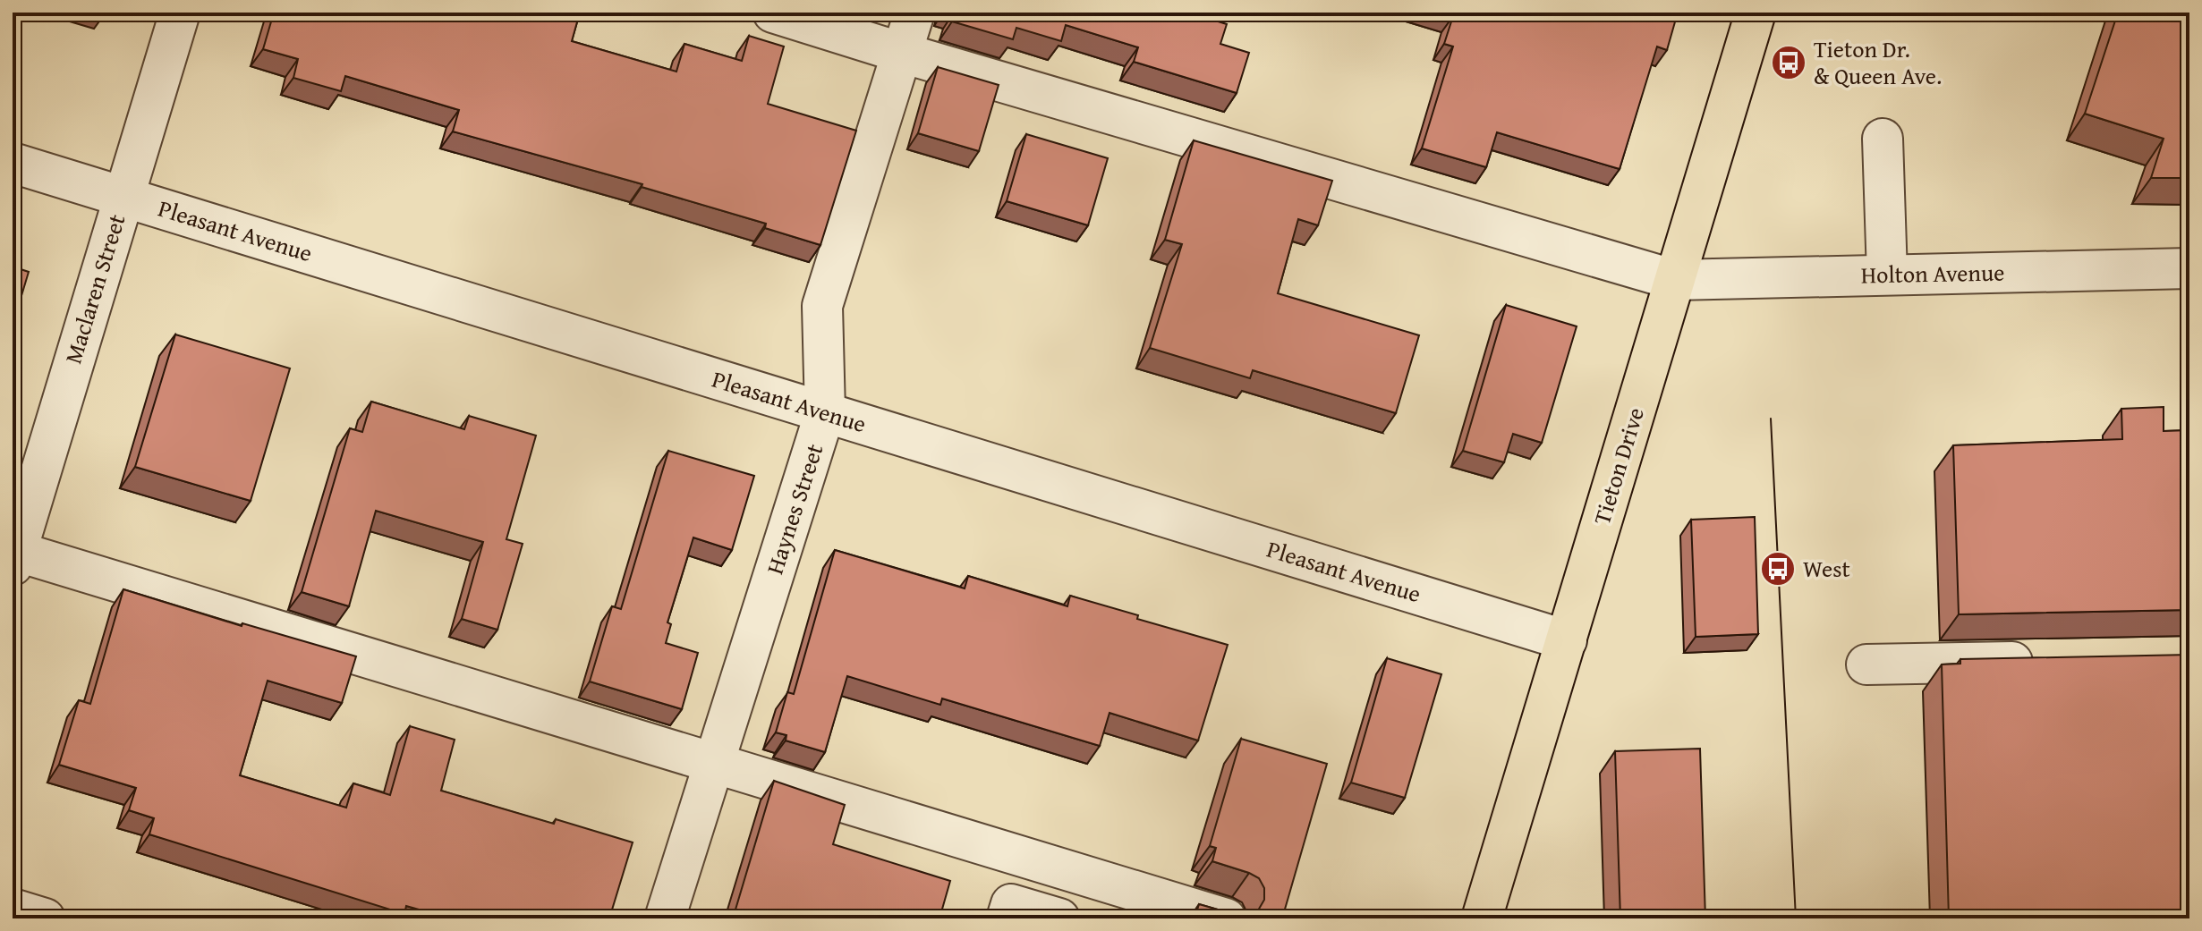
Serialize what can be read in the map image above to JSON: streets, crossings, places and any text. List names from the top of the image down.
{
  "streets": {
    "main road": ["Tieton Drive"],
    "street": [
      "Pleasant Avenue",
      "Holton Avenue",
      "Maclaren Street",
      "Haynes Street"
    ]
  },
  "crossings": [
    ["Pleasant Avenue", "Maclaren Street"],
    ["Pleasant Avenue", "Tieton Drive"],
    ["Pleasant Avenue", "Haynes Street"],
    ["Holton Avenue", "Tieton Drive"],
    ["Holton Avenue", "Haynes Street"]
  ],
  "places": {
    "bus stop": ["Tieton Dr. & Queen Ave.", "West"]
  }
}
